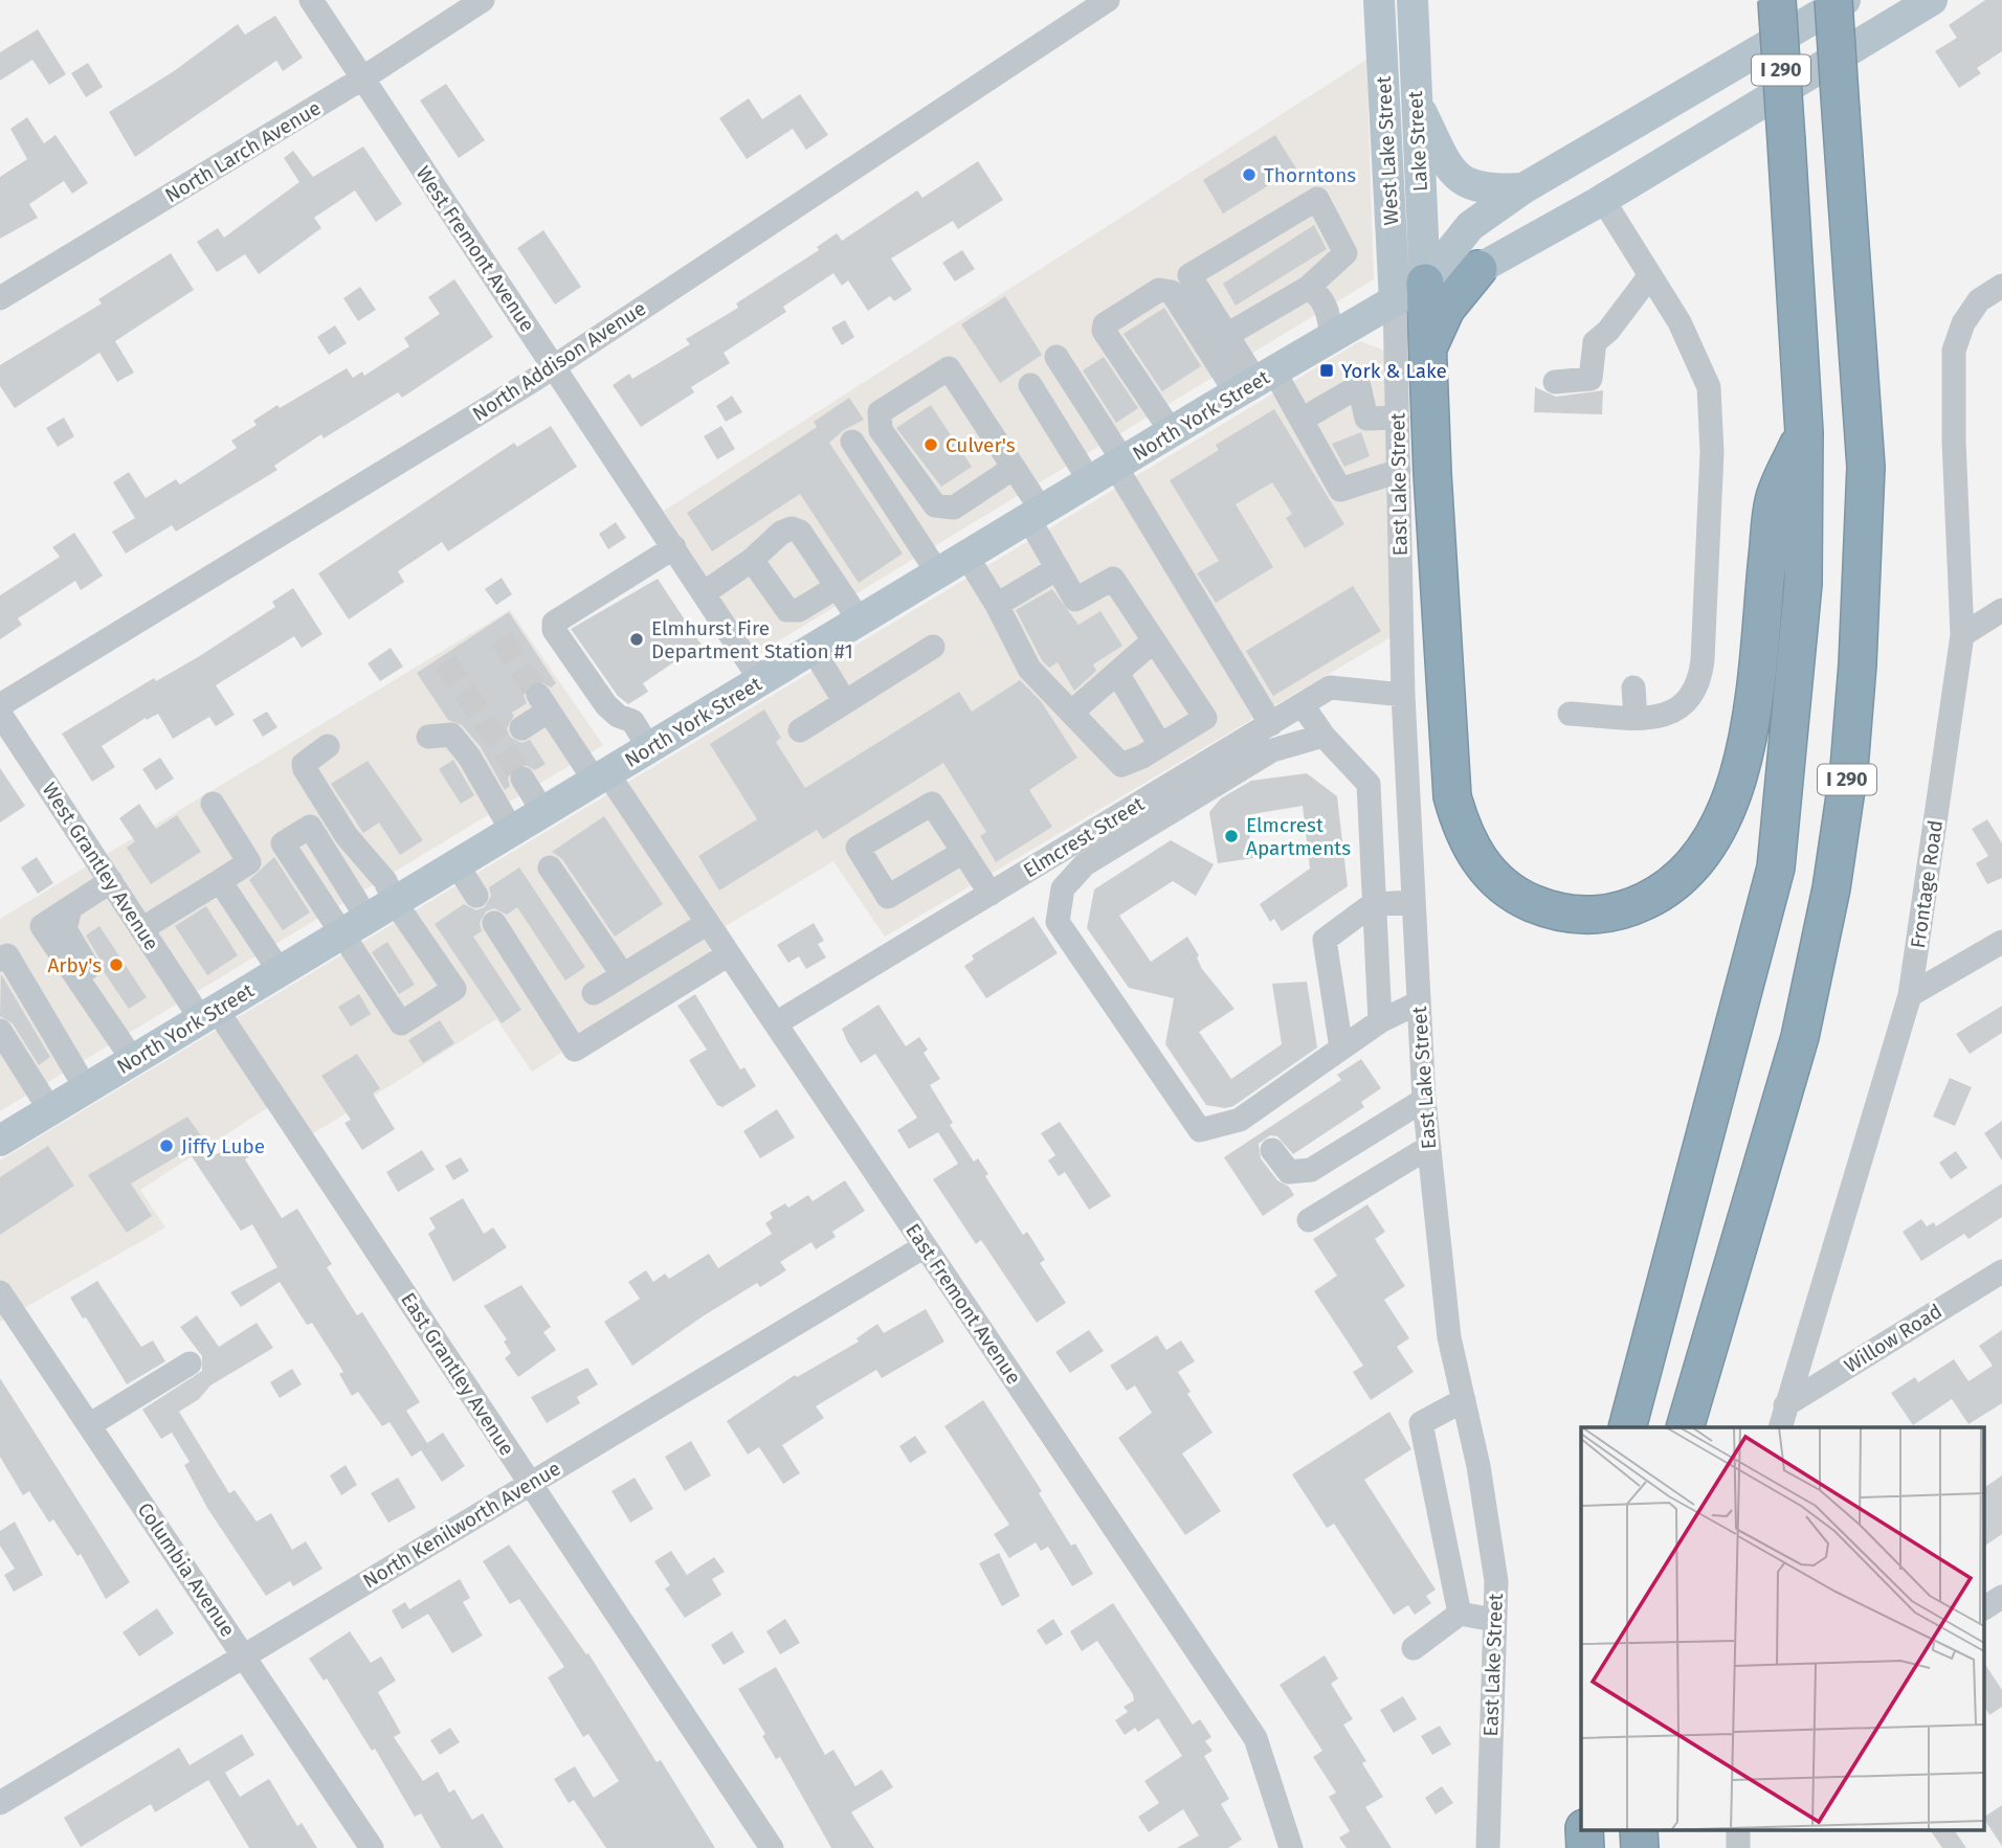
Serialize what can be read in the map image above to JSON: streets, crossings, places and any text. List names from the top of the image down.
{
  "streets": {
    "highway": ["I 290"],
    "main road": ["Lake Street", "West Lake Street", "North York Street"],
    "street": [
      "North Larch Avenue",
      "West Fremont Avenue",
      "North Addison Avenue",
      "East Lake Street",
      "Elmcrest Street",
      "West Grantley Avenue",
      "Frontage Road",
      "East Fremont Avenue",
      "Willow Road",
      "East Grantley Avenue",
      "North Kenilworth Avenue",
      "Columbia Avenue"
    ]
  },
  "crossings": [
    ["Lake Street", "West Lake Street"],
    ["Lake Street", "North York Street"],
    ["Lake Street", "East Lake Street"],
    ["West Lake Street", "North York Street"],
    ["West Lake Street", "East Lake Street"],
    ["North Larch Avenue", "West Fremont Avenue"],
    ["West Fremont Avenue", "North Addison Avenue"],
    ["West Fremont Avenue", "North York Street"],
    ["North York Street", "East Lake Street"],
    ["North York Street", "West Grantley Avenue"],
    ["North York Street", "East Fremont Avenue"],
    ["North York Street", "East Grantley Avenue"],
    ["East Lake Street", "Elmcrest Street"],
    ["Elmcrest Street", "East Fremont Avenue"],
    ["West Grantley Avenue", "East Grantley Avenue"],
    ["Frontage Road", "Willow Road"],
    ["East Fremont Avenue", "North Kenilworth Avenue"],
    ["East Grantley Avenue", "North Kenilworth Avenue"],
    ["North Kenilworth Avenue", "Columbia Avenue"]
  ],
  "places": {
    "other": [
      "Thorntons",
      "Culver's",
      "Elmhurst Fire Department Station #1",
      "Elmcrest Apartments",
      "Arby's",
      "Jiffy Lube"
    ],
    "transit": ["York & Lake"]
  }
}
